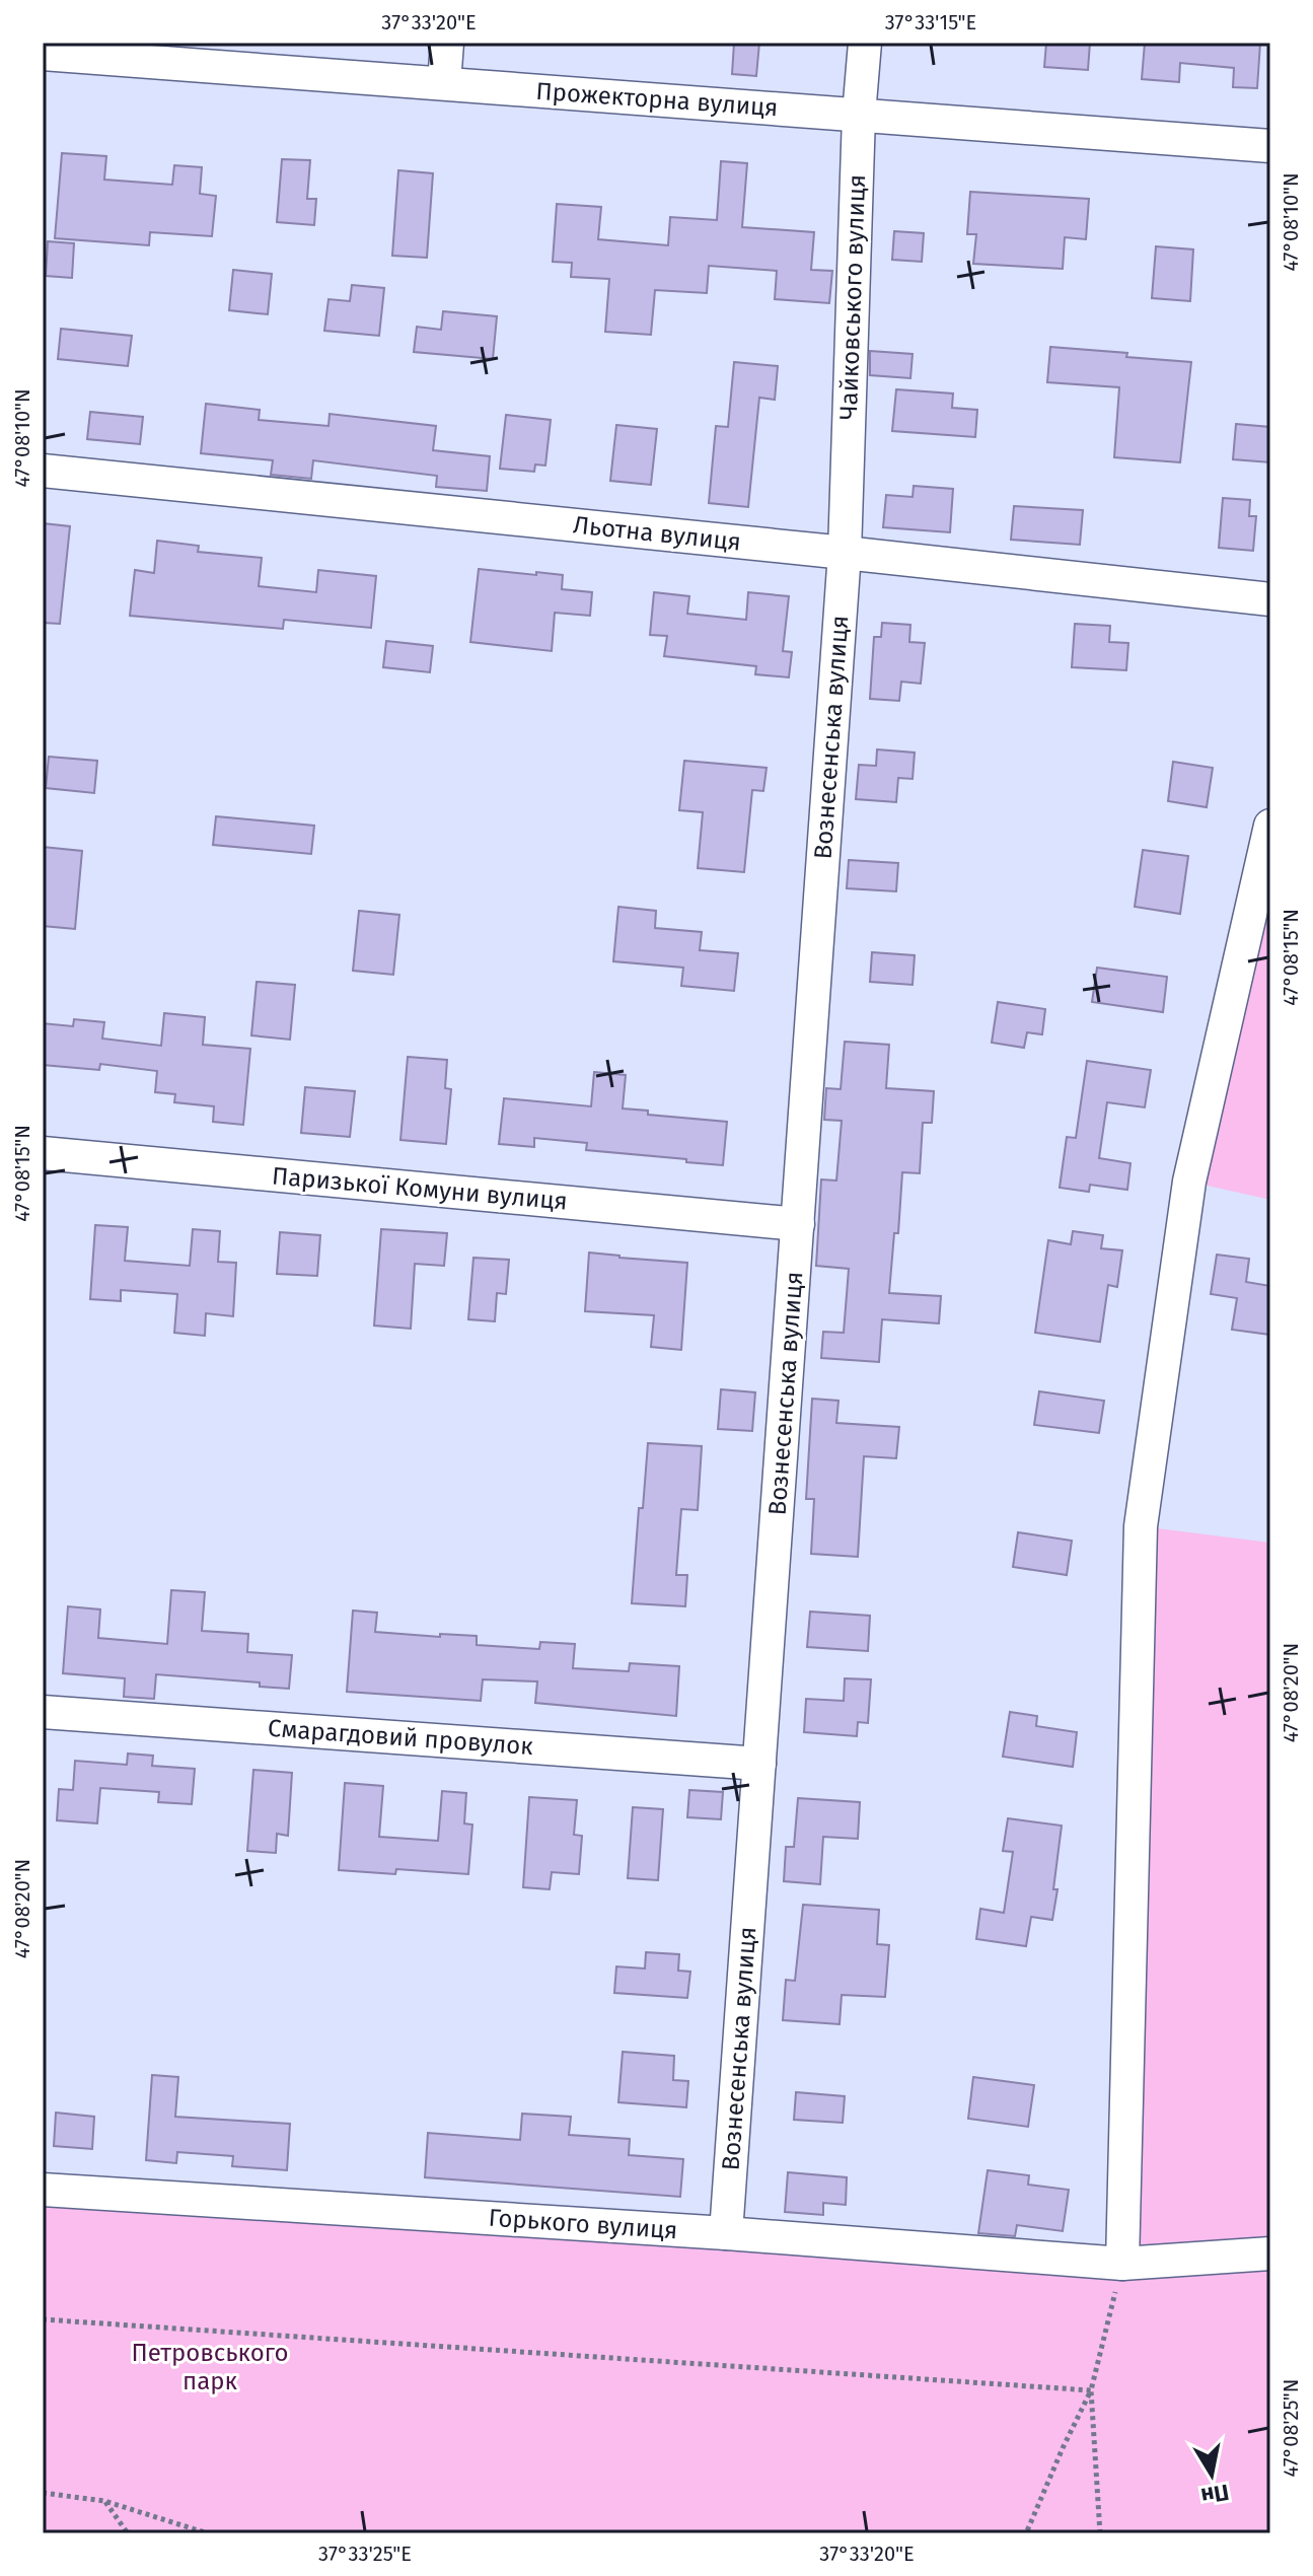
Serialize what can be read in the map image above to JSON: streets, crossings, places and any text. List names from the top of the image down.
{
  "streets": {
    "street": [
      "Прожекторна вулиця",
      "Чайковського вулиця",
      "Льотна вулиця",
      "Вознесенська вулиця",
      "Паризької Комуни вулиця",
      "Смарагдовий провулок",
      "Горького вулиця"
    ]
  },
  "crossings": [
    ["Прожекторна вулиця", "Чайковського вулиця"],
    ["Чайковського вулиця", "Льотна вулиця"],
    ["Чайковського вулиця", "Вознесенська вулиця"],
    ["Льотна вулиця", "Вознесенська вулиця"],
    ["Вознесенська вулиця", "Паризької Комуни вулиця"],
    ["Вознесенська вулиця", "Смарагдовий провулок"],
    ["Вознесенська вулиця", "Горького вулиця"]
  ],
  "parks": ["Петровського парк"],
  "north": "bottom",
  "coordinates": [
    "37°33'20\"E",
    "37°33'15\"E",
    "47°08'10\"N",
    "47°08'15\"N",
    "47°08'20\"N",
    "47°08'25\"N",
    "37°33'25\"E"
  ]
}
